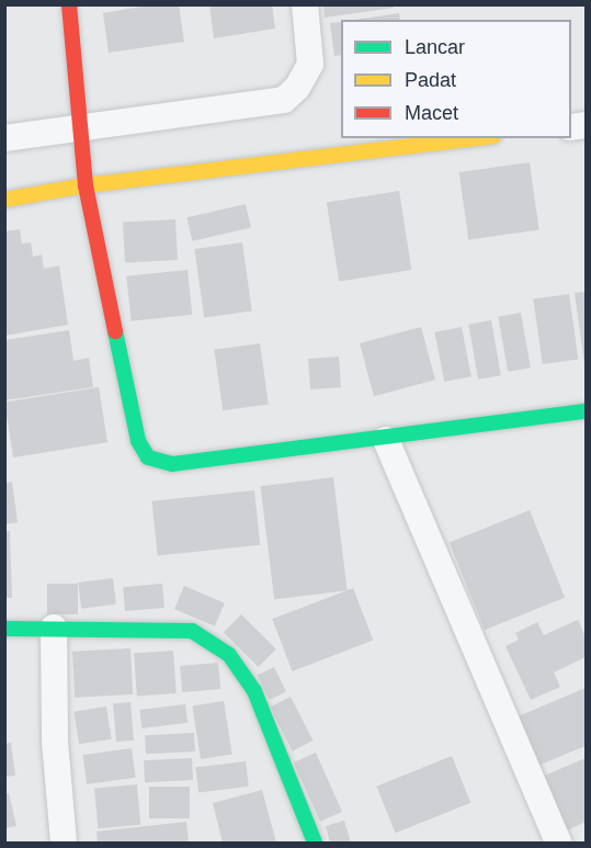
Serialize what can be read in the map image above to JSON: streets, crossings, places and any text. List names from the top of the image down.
{
  "legend": ["Lancar", "Padat", "Macet"]
}
